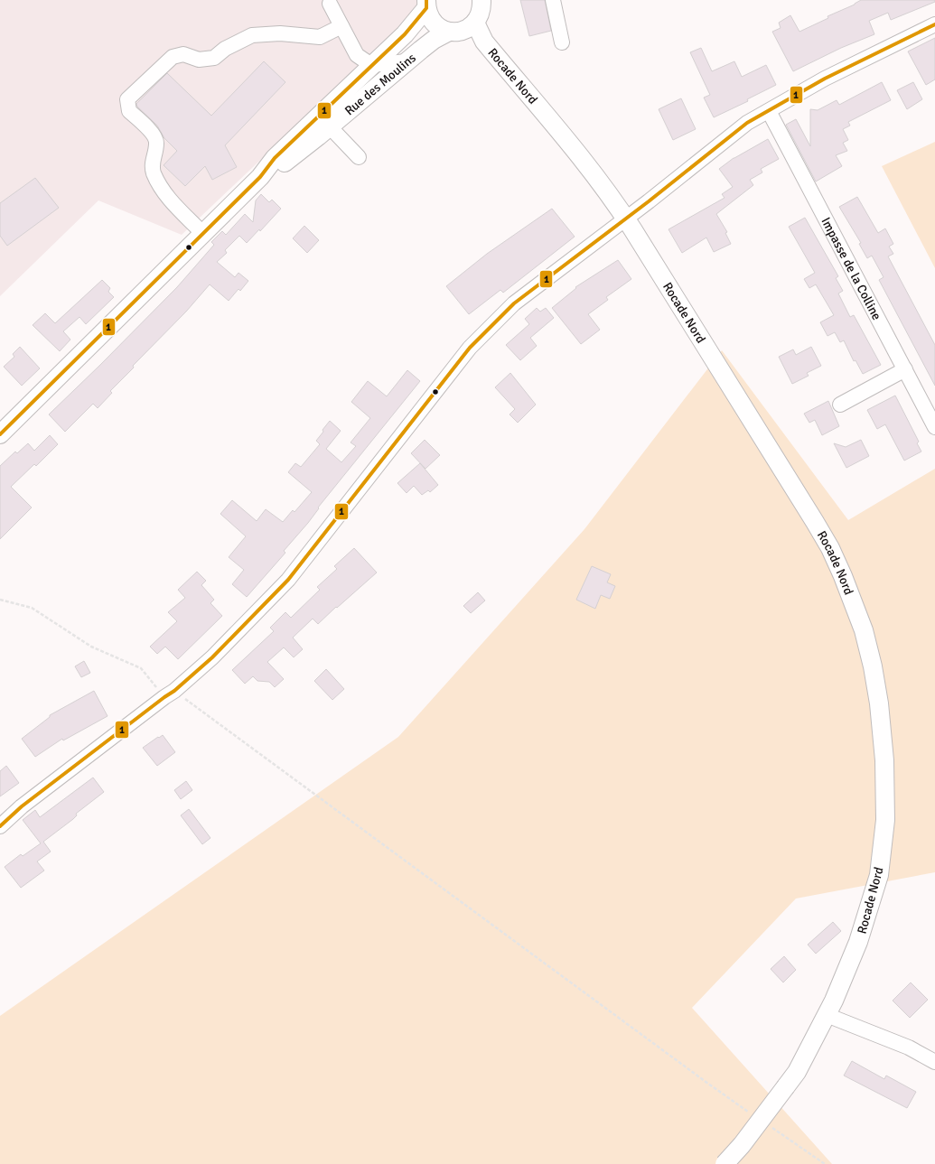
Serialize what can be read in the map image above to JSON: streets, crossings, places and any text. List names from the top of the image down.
{
  "streets": {
    "main road": ["Rocade Nord", "Rue des Moulins"],
    "street": ["Impasse de la Colline"]
  },
  "lines": ["transit line 1"]
}
